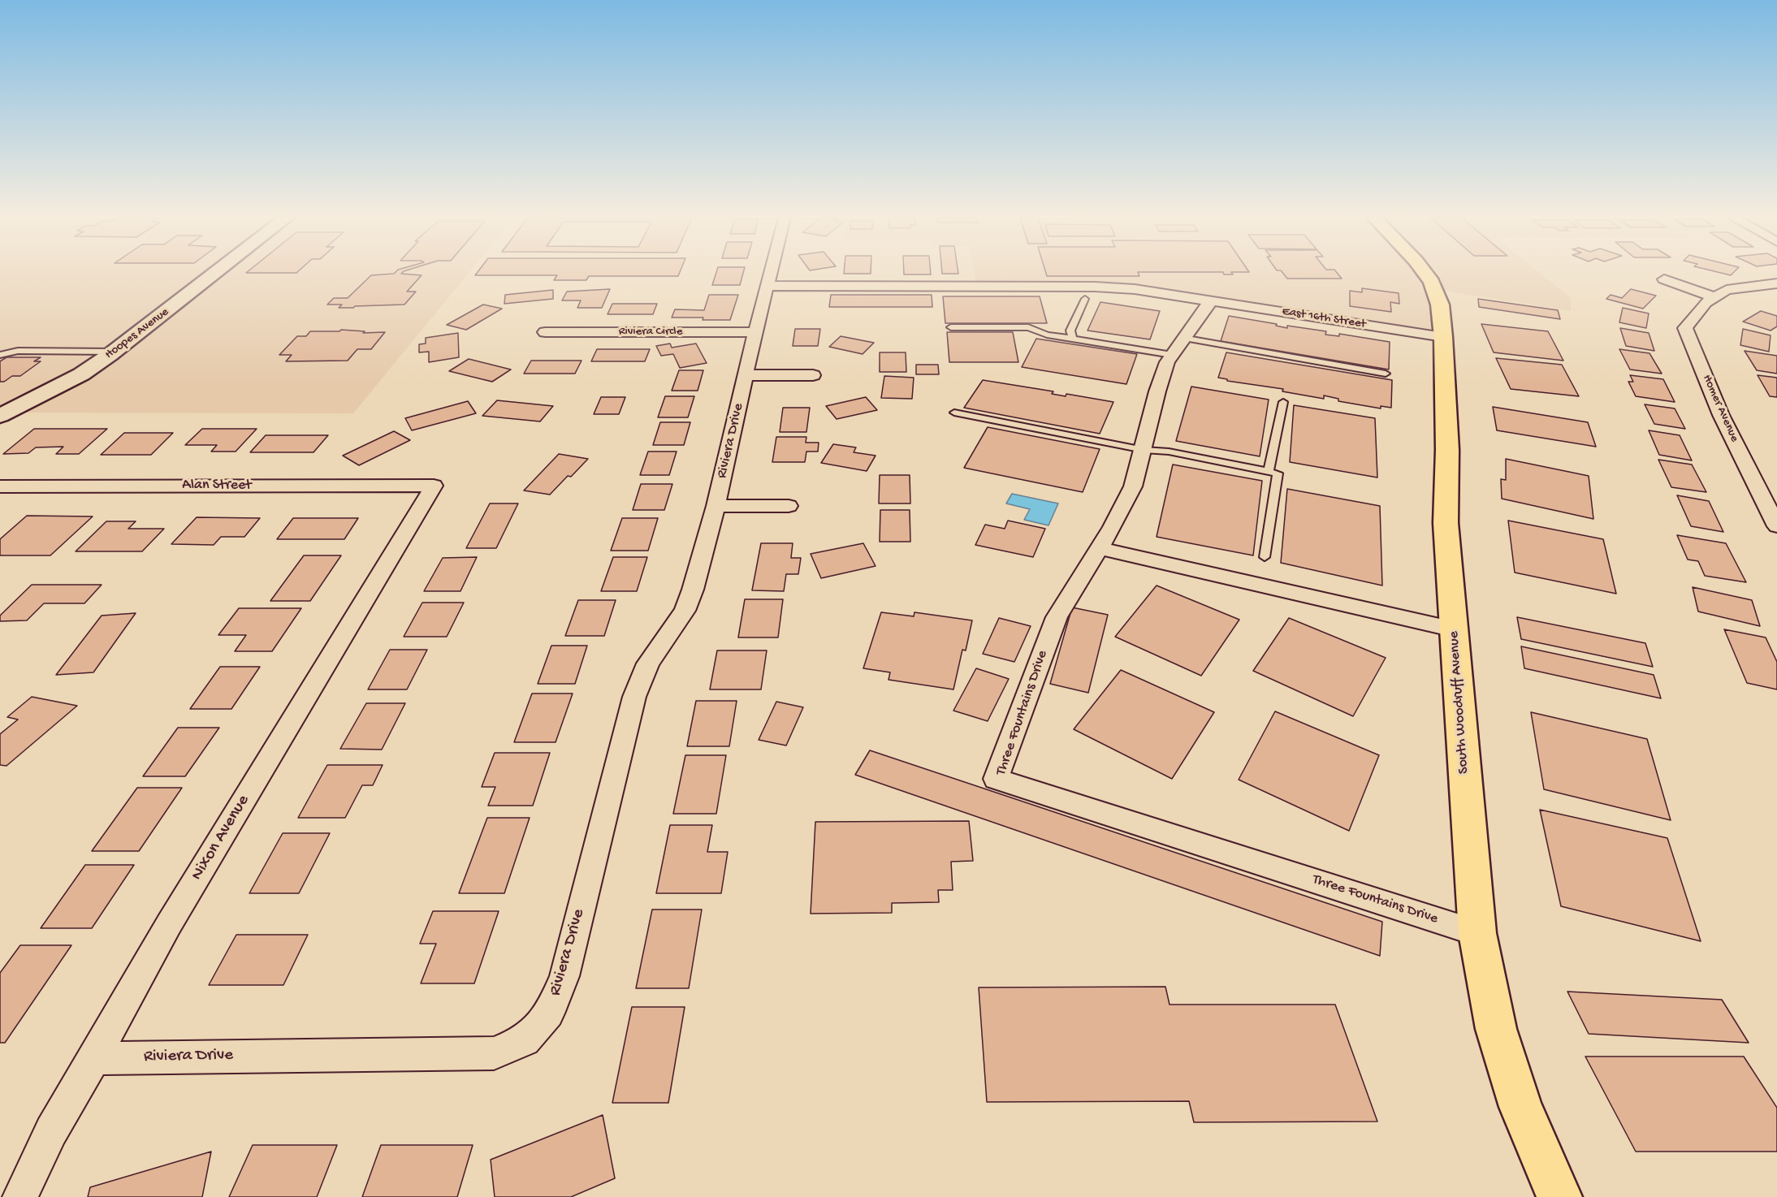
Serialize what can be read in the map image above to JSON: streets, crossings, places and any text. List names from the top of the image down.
{
  "streets": {
    "main road": ["South Woodruff Avenue"],
    "street": [
      "East 16th Street",
      "Riviera Circle",
      "Hoopes Avenue",
      "Homer Avenue",
      "Riviera Drive",
      "Alan Street",
      "Three Fountains Drive",
      "Nixon Avenue"
    ]
  },
  "crossings": [
    ["East 16th Street", "Riviera Drive"],
    ["East 16th Street", "South Woodruff Avenue"],
    ["East 16th Street", "Three Fountains Drive"],
    ["Riviera Circle", "Riviera Drive"],
    ["Riviera Drive", "Nixon Avenue"],
    ["Alan Street", "Nixon Avenue"],
    ["South Woodruff Avenue", "Three Fountains Drive"]
  ]
}
